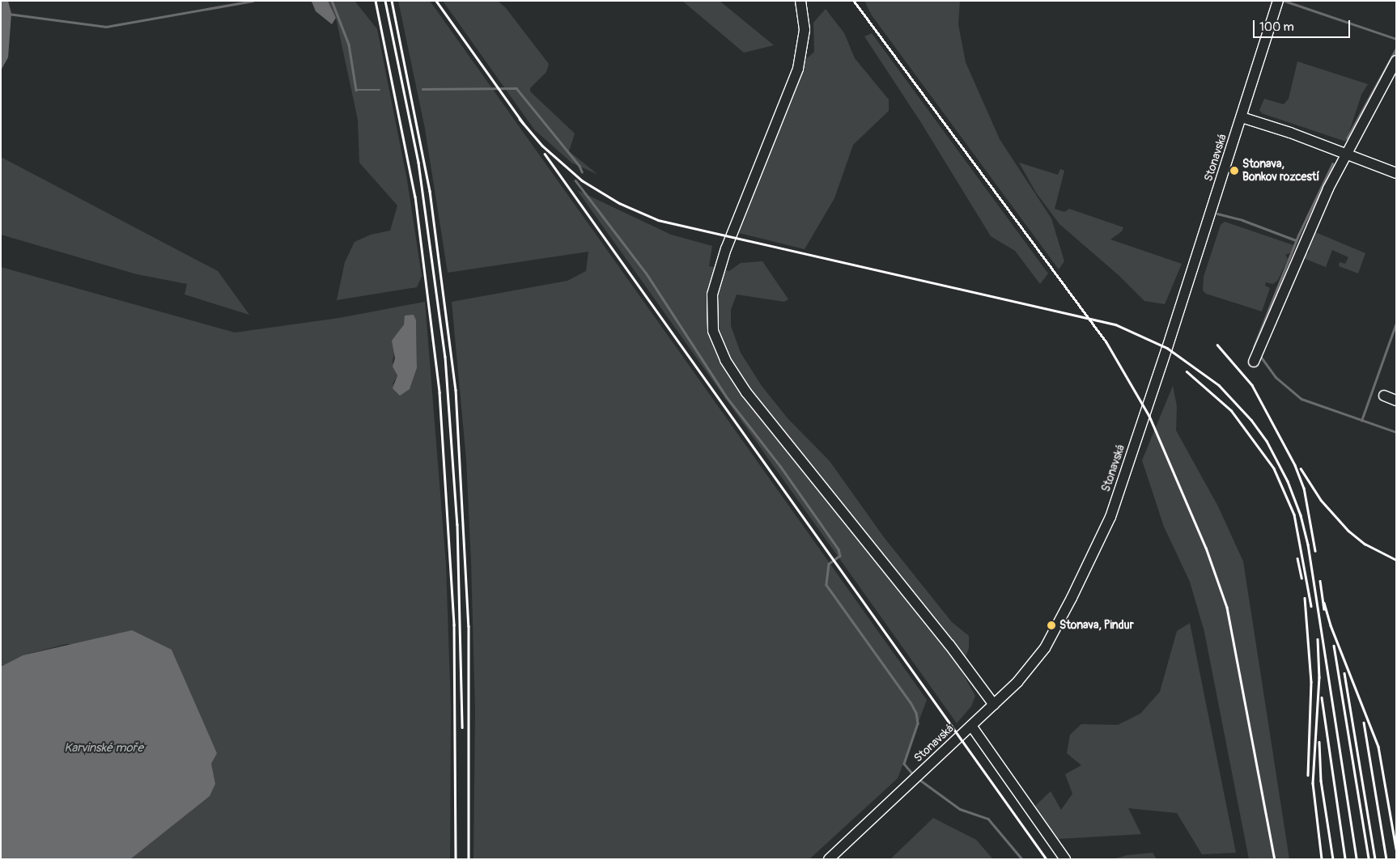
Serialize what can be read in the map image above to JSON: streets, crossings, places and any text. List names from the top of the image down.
{
  "streets": {
    "street": ["Stonavská"]
  },
  "water": ["Karvinské moře"],
  "places": ["Stonava, Bonkov rozcestí", "Stonava, Pindur"],
  "scale_bar": "100 m"
}
